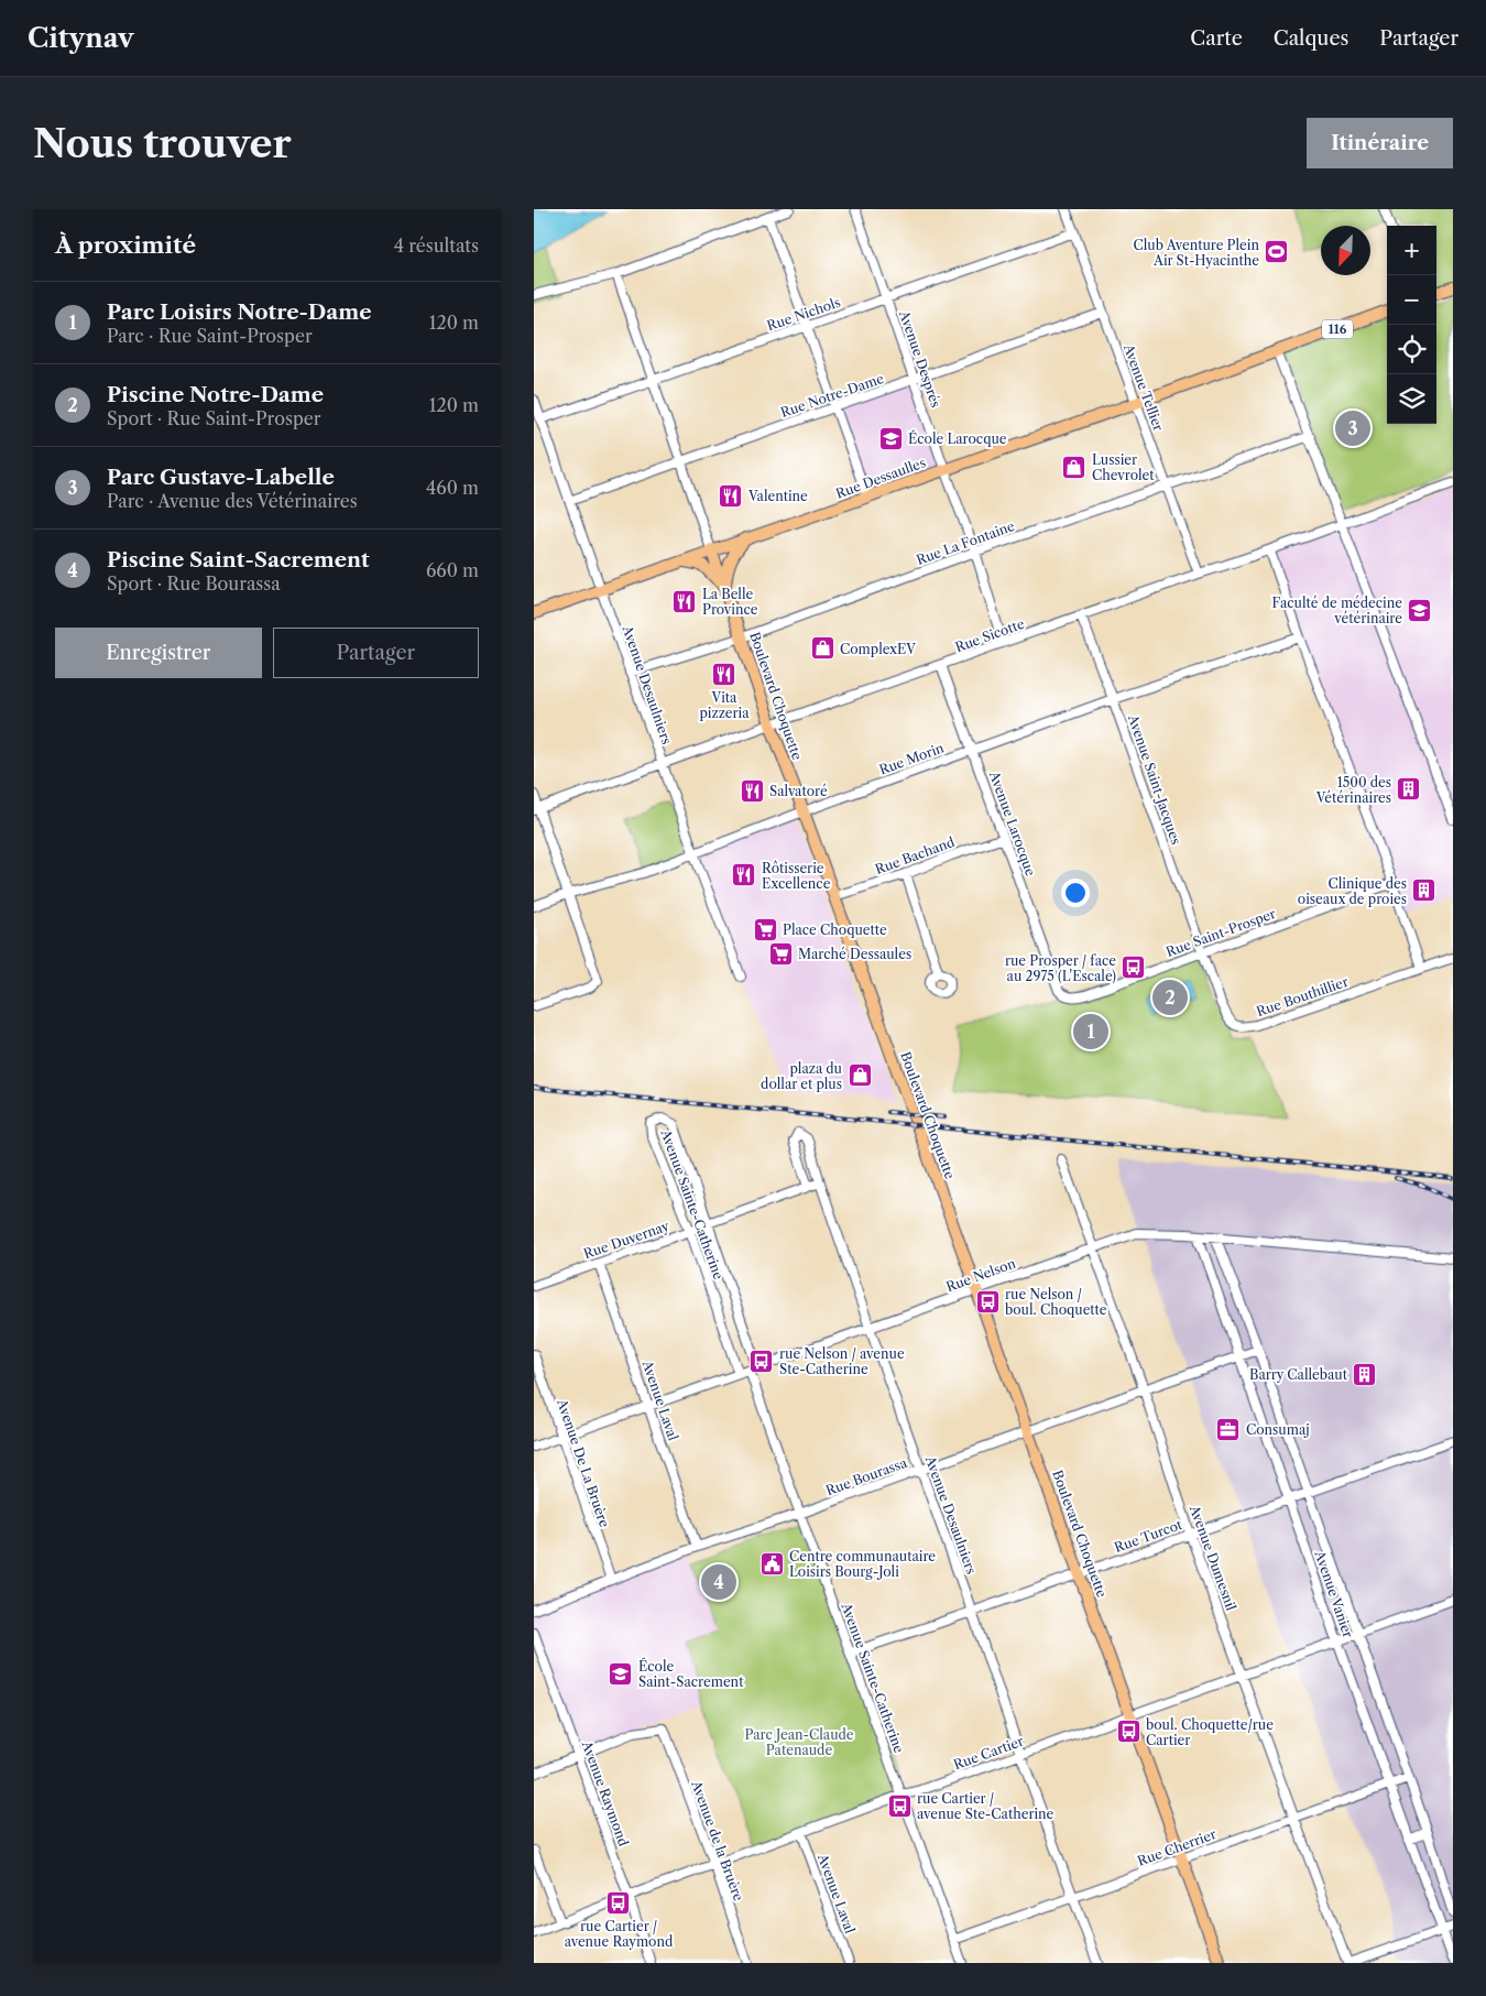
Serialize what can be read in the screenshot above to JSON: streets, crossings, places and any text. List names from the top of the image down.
{
  "streets": {
    "main road": ["116", "Rue Dessaulles", "Boulevard Choquette"],
    "street": [
      "Rue Nichols",
      "Avenue Després",
      "Avenue Tellier",
      "Rue Notre-Dame",
      "Rue La Fontaine",
      "Rue Sicotte",
      "Avenue Desaulniers",
      "Rue Morin",
      "Avenue Saint-Jacques",
      "Avenue Larocque",
      "Rue Bachand",
      "Rue Saint-Prosper",
      "Rue Bouthillier",
      "Avenue Sainte-Catherine",
      "Rue Duvernay",
      "Rue Nelson",
      "Avenue Laval",
      "Avenue De La Bruère",
      "Rue Bourassa",
      "Rue Turcot",
      "Avenue Dumesnil",
      "Avenue Vanier",
      "Rue Cartier",
      "Avenue Raymond",
      "Avenue de la Bruère",
      "Rue Cherrier"
    ]
  },
  "crossings": [
    ["Rue Nichols", "Avenue Després"],
    ["Rue Nichols", "Avenue Tellier"],
    ["Rue Nichols", "Avenue Desaulniers"],
    ["Rue Nichols", "Boulevard Choquette"],
    ["Avenue Després", "Rue Notre-Dame"],
    ["Avenue Després", "Rue Dessaulles"],
    ["Avenue Després", "Rue La Fontaine"],
    ["Avenue Després", "Rue Sicotte"],
    ["Avenue Tellier", "Rue Notre-Dame"],
    ["Avenue Tellier", "Rue Dessaulles"],
    ["Avenue Tellier", "Rue La Fontaine"],
    ["Avenue Tellier", "Rue Sicotte"],
    ["Rue Notre-Dame", "Avenue Desaulniers"],
    ["Rue Notre-Dame", "Boulevard Choquette"],
    ["Rue Dessaulles", "Avenue Desaulniers"],
    ["Rue Dessaulles", "Boulevard Choquette"],
    ["Rue La Fontaine", "Avenue Desaulniers"],
    ["Rue La Fontaine", "Boulevard Choquette"],
    ["Rue Sicotte", "Avenue Desaulniers"],
    ["Rue Sicotte", "Boulevard Choquette"],
    ["Rue Sicotte", "Avenue Saint-Jacques"],
    ["Rue Sicotte", "Avenue Larocque"],
    ["Avenue Desaulniers", "Rue Morin"],
    ["Avenue Desaulniers", "Rue Duvernay"],
    ["Avenue Desaulniers", "Rue Nelson"],
    ["Avenue Desaulniers", "Rue Bourassa"],
    ["Avenue Desaulniers", "Rue Turcot"],
    ["Avenue Desaulniers", "Rue Cartier"],
    ["Avenue Desaulniers", "Rue Cherrier"],
    ["Boulevard Choquette", "Rue Morin"],
    ["Boulevard Choquette", "Rue Bachand"],
    ["Boulevard Choquette", "Rue Nelson"],
    ["Boulevard Choquette", "Rue Bourassa"],
    ["Boulevard Choquette", "Rue Turcot"],
    ["Boulevard Choquette", "Rue Cartier"],
    ["Boulevard Choquette", "Rue Cherrier"],
    ["Rue Morin", "Avenue Saint-Jacques"],
    ["Rue Morin", "Avenue Larocque"],
    ["Avenue Saint-Jacques", "Rue Saint-Prosper"],
    ["Avenue Saint-Jacques", "Rue Bouthillier"],
    ["Avenue Larocque", "Rue Bachand"],
    ["Avenue Larocque", "Rue Saint-Prosper"],
    ["Rue Saint-Prosper", "Rue Bouthillier"],
    ["Avenue Sainte-Catherine", "Rue Duvernay"],
    ["Avenue Sainte-Catherine", "Rue Nelson"],
    ["Avenue Sainte-Catherine", "Rue Bourassa"],
    ["Avenue Sainte-Catherine", "Rue Turcot"],
    ["Avenue Sainte-Catherine", "Rue Cartier"],
    ["Avenue Sainte-Catherine", "Rue Cherrier"],
    ["Rue Duvernay", "Avenue Laval"],
    ["Rue Nelson", "Avenue Laval"],
    ["Rue Nelson", "Avenue De La Bruère"],
    ["Rue Nelson", "Avenue Dumesnil"],
    ["Rue Nelson", "Avenue Vanier"],
    ["Avenue Laval", "Rue Bourassa"],
    ["Avenue Laval", "Rue Cartier"],
    ["Avenue De La Bruère", "Rue Bourassa"],
    ["Rue Bourassa", "Avenue Dumesnil"],
    ["Rue Bourassa", "Avenue Vanier"],
    ["Rue Turcot", "Avenue Dumesnil"],
    ["Rue Turcot", "Avenue Vanier"],
    ["Avenue Dumesnil", "Rue Cartier"],
    ["Avenue Dumesnil", "Rue Cherrier"],
    ["Avenue Vanier", "Rue Cartier"],
    ["Avenue Vanier", "Rue Cherrier"],
    ["Rue Cartier", "Avenue Raymond"],
    ["Rue Cartier", "Avenue de la Bruère"],
    ["Avenue Raymond", "Avenue de la Bruère"]
  ],
  "parks": ["Parc Jean-Claude Patenaude"],
  "places": {
    "sports": ["Club Aventure Plein Air St-Hyacinthe"],
    "school or university": ["École Larocque", "Faculté de médecine vétérinaire", "École Saint-Sacrement"],
    "shop": ["Lussier Chevrolet", "ComplexEV", "plaza du dollar et plus"],
    "restaurant": [
      "Valentine",
      "La Belle Province",
      "Vita pizzeria",
      "Salvatoré",
      "Rôtisserie Excellence"
    ],
    "building": ["1500 des Vétérinaires", "Clinique des oiseaux de proies", "Barry Callebaut"],
    "supermarket": ["Place Choquette", "Marché Dessaules"],
    "bus stop": [
      "rue Prosper / face au 2975 (L'Escale)",
      "rue Nelson / boul. Choquette",
      "rue Nelson / avenue Ste-Catherine",
      "boul. Choquette/rue Cartier",
      "rue Cartier / avenue Ste-Catherine",
      "rue Cartier / avenue Raymond"
    ],
    "office": ["Consumaj"],
    "public building": ["Centre communautaire Loisirs Bourg-Joli"]
  },
  "north": "bottom left",
  "page": {
    "header": "Citynav",
    "nav": ["Carte", "Calques", "Partager"],
    "buttons": [
      "Itinéraire",
      ["Enregistrer", "Partager"]
    ],
    "title": "Nous trouver",
    "heading": ["À proximité", "4 résultats"],
    "map_buttons": ["+", "−"],
    "list": [
      {
        "mark": "1",
        "name": "Parc Loisirs Notre-Dame",
        "note": "Parc · Rue Saint-Prosper",
        "value": "120 m"
      },
      {
        "mark": "2",
        "name": "Piscine Notre-Dame",
        "note": "Sport · Rue Saint-Prosper",
        "value": "120 m"
      },
      {
        "mark": "3",
        "name": "Parc Gustave-Labelle",
        "note": "Parc · Avenue des Vétérinaires",
        "value": "460 m"
      },
      {
        "mark": "4",
        "name": "Piscine Saint-Sacrement",
        "note": "Sport · Rue Bourassa",
        "value": "660 m"
      }
    ],
    "pins": [
      "3",
      "2",
      "1",
      "4"
    ]
  }
}
